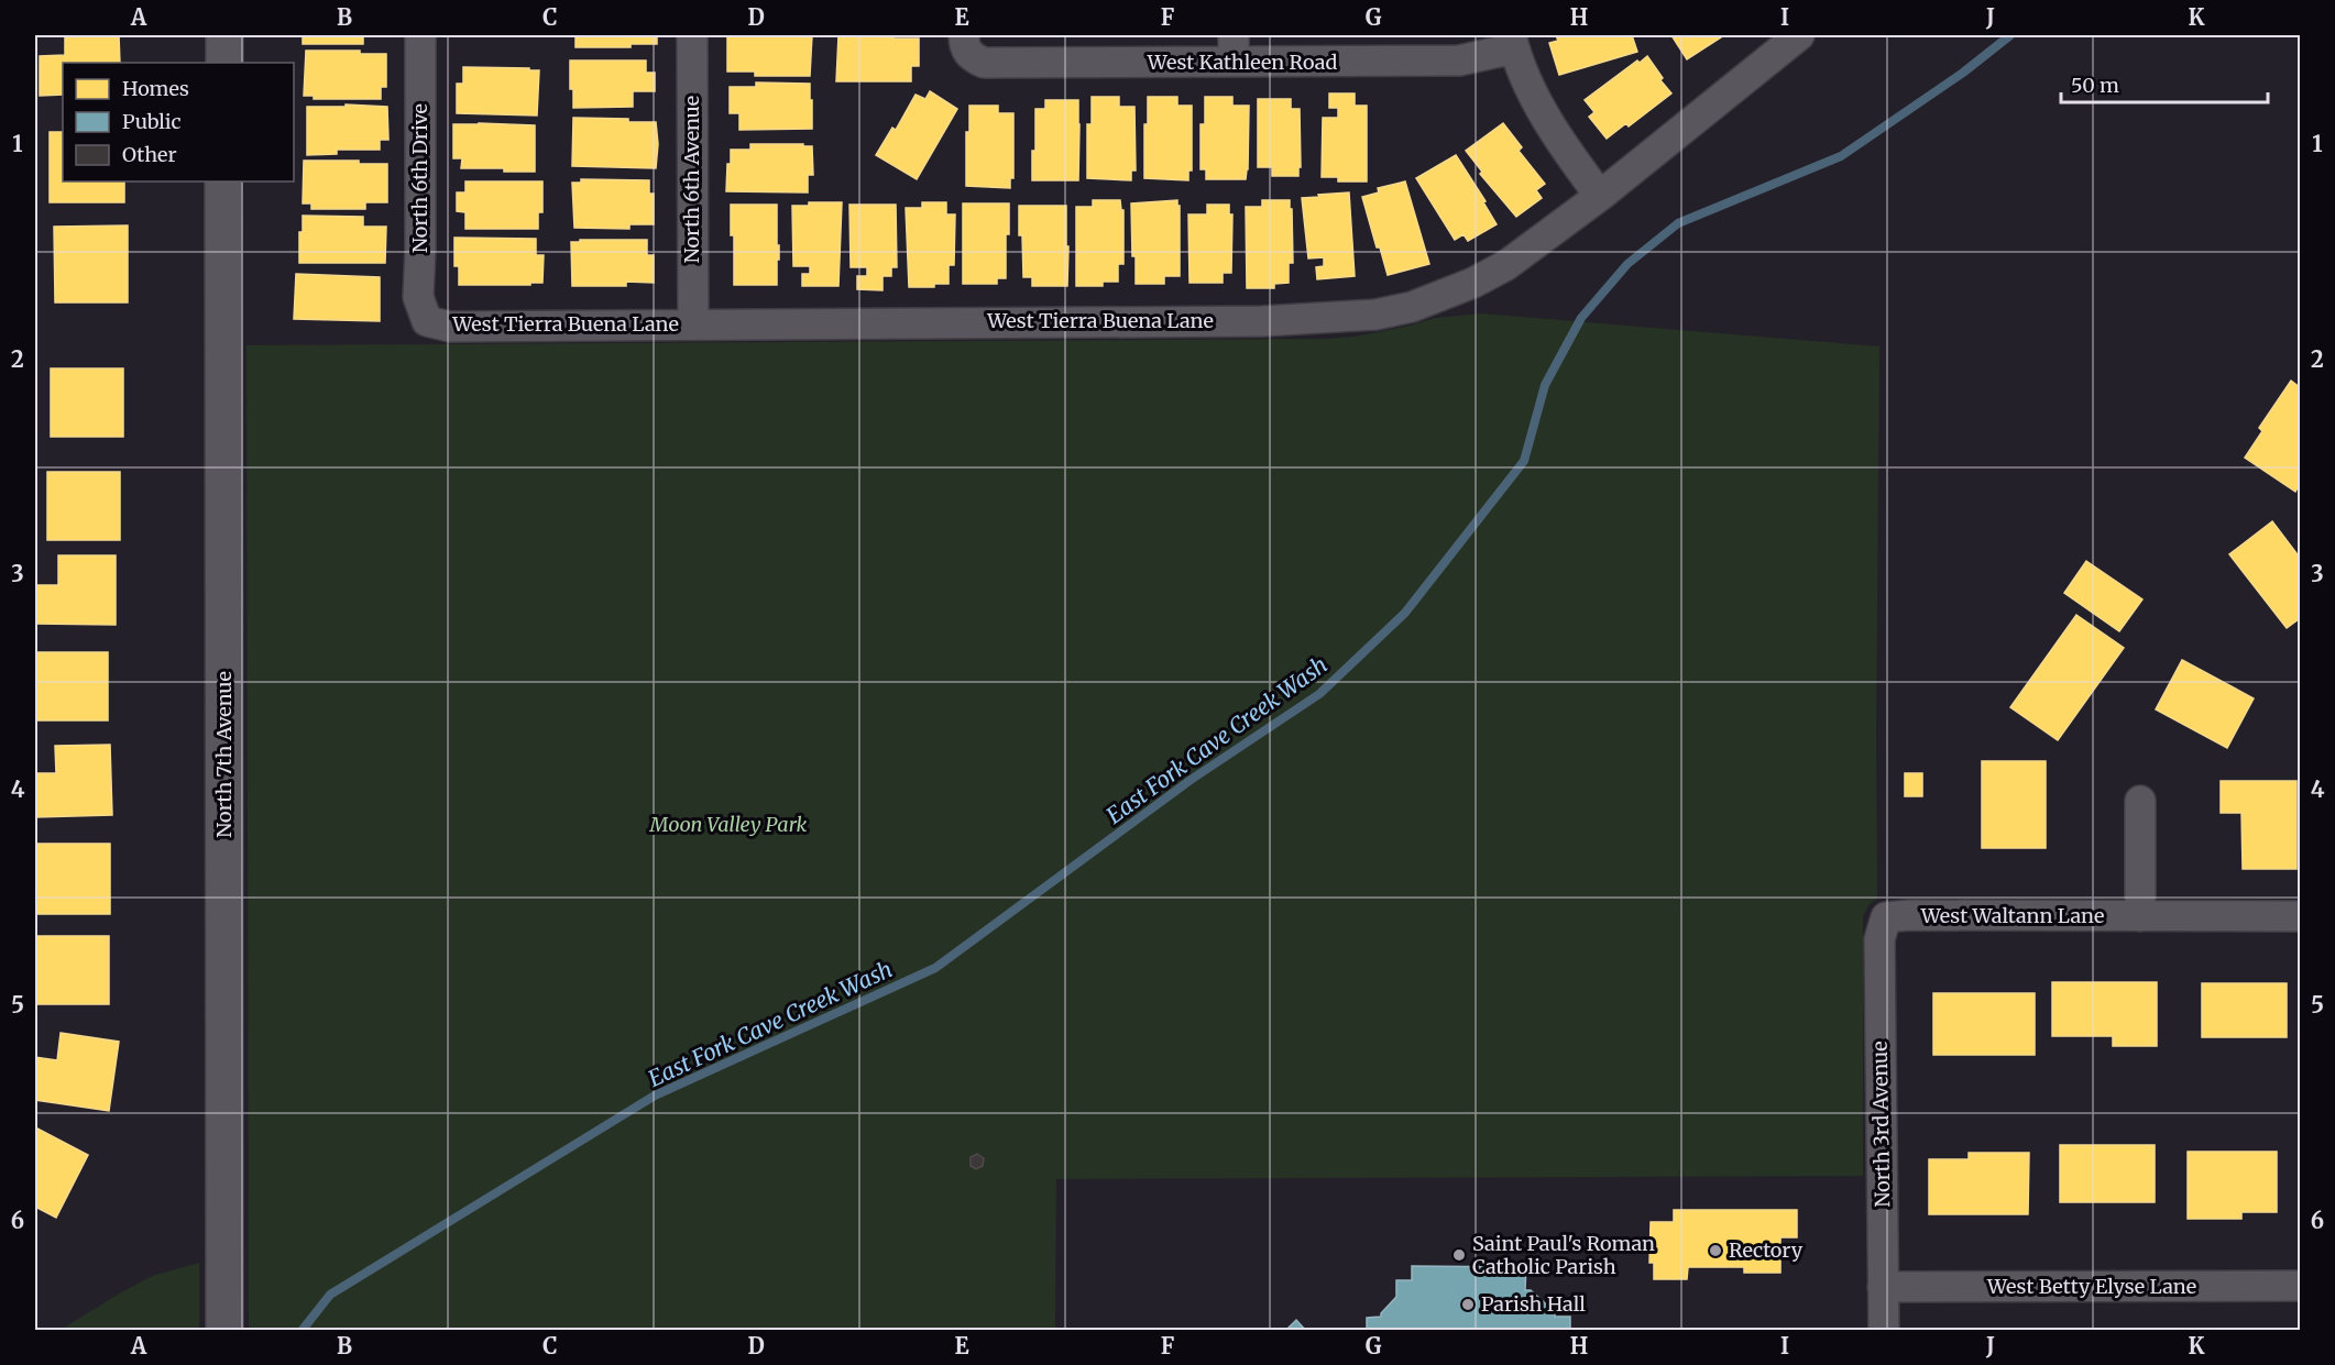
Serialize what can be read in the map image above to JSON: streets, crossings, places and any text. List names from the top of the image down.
{
  "streets": {
    "street": [
      "West Kathleen Road",
      "North 6th Drive",
      "North 6th Avenue",
      "West Tierra Buena Lane",
      "North 7th Avenue",
      "West Waltann Lane",
      "North 3rd Avenue",
      "West Betty Elyse Lane"
    ]
  },
  "crossings": [
    ["North 6th Drive", "West Tierra Buena Lane"],
    ["North 6th Avenue", "West Tierra Buena Lane"],
    ["West Waltann Lane", "North 3rd Avenue"],
    ["North 3rd Avenue", "West Betty Elyse Lane"]
  ],
  "water": ["East Fork Cave Creek Wash"],
  "parks": ["Moon Valley Park"],
  "places": ["Rectory", "Saint Paul's Roman Catholic Parish", "Parish Hall"],
  "legend": ["Homes", "Public", "Other"],
  "scale_bar": "50 m",
  "grid": {
    "columns": [
      "A",
      "B",
      "C",
      "D",
      "E",
      "F",
      "G",
      "H",
      "I",
      "J",
      "K"
    ],
    "rows": [
      "1",
      "2",
      "3",
      "4",
      "5",
      "6"
    ]
  }
}
